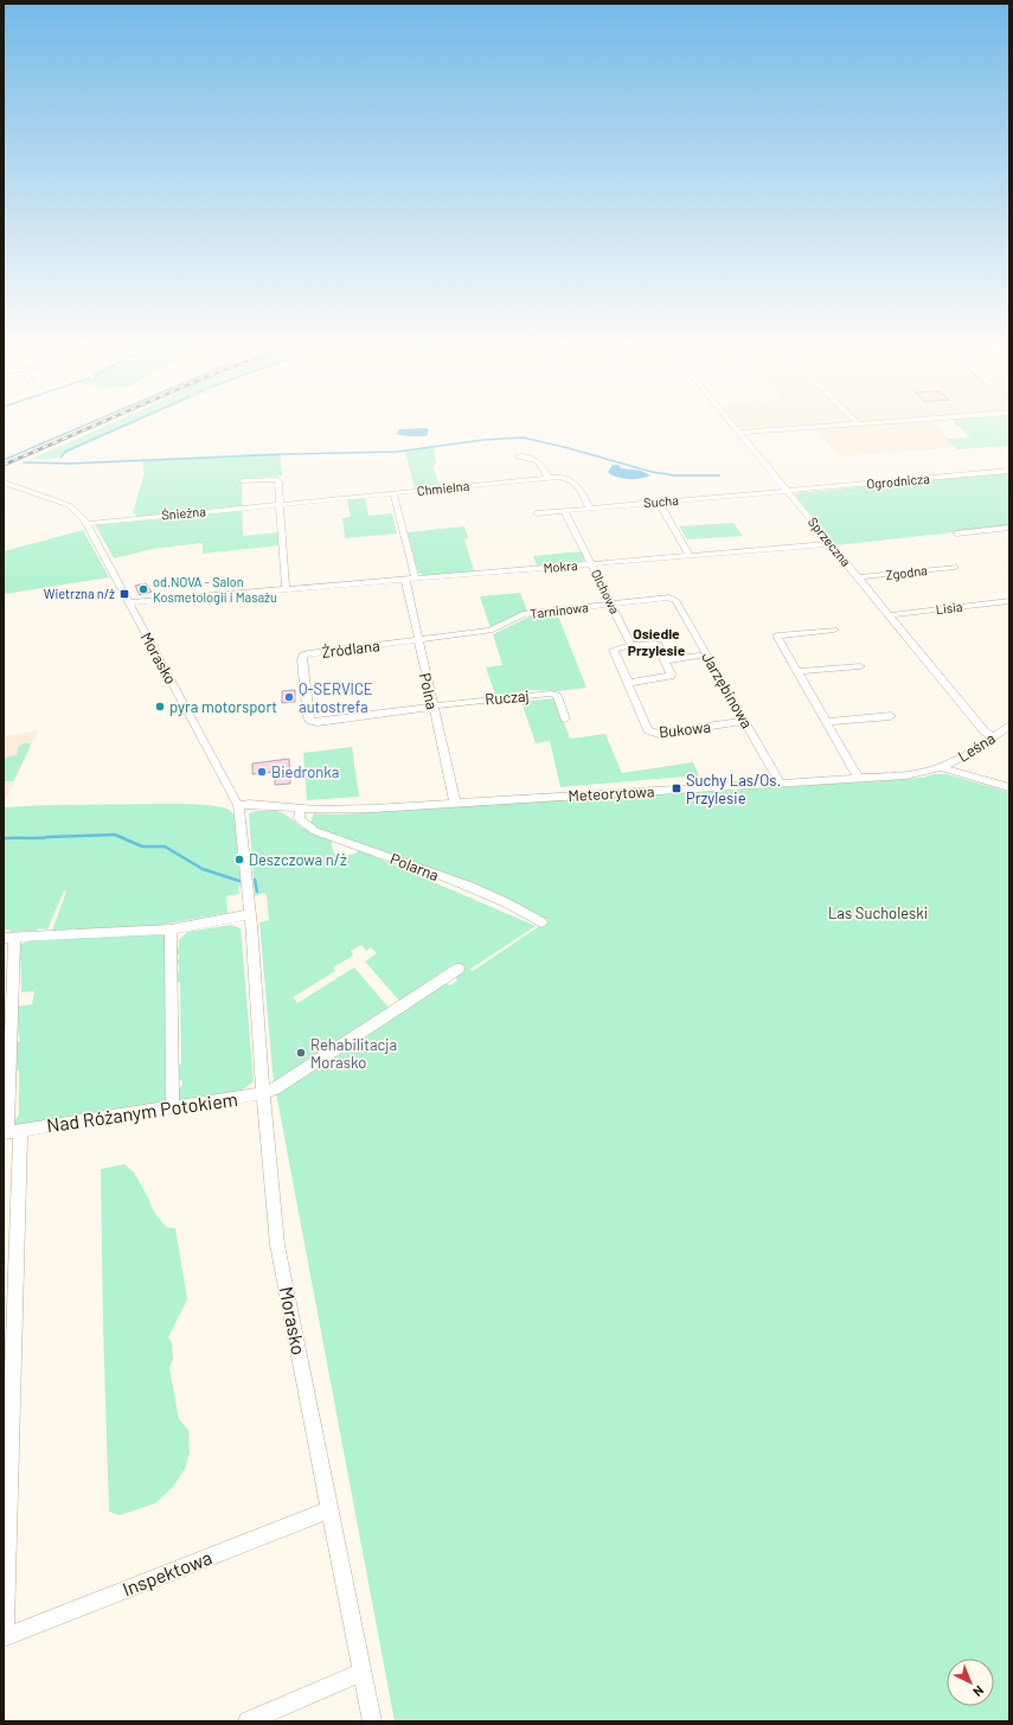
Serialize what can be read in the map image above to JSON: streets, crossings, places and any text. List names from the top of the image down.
{
  "streets": {
    "street": [
      "Ogrodnicza",
      "Chmielna",
      "Sucha",
      "Śnieżna",
      "Sprzeczna",
      "Mokra",
      "Zgodna",
      "Olchowa",
      "Lisia",
      "Tarninowa",
      "Źródlana",
      "Morasko",
      "Jarzębinowa",
      "Polna",
      "Ruczaj",
      "Bukowa",
      "Leśna",
      "Meteorytowa",
      "Polarna",
      "Nad Różanym Potokiem",
      "Inspektowa"
    ]
  },
  "crossings": [
    ["Ogrodnicza", "Sucha"],
    ["Ogrodnicza", "Sprzeczna"],
    ["Chmielna", "Sucha"],
    ["Chmielna", "Śnieżna"],
    ["Sucha", "Sprzeczna"],
    ["Sucha", "Olchowa"],
    ["Śnieżna", "Morasko"],
    ["Sprzeczna", "Mokra"],
    ["Sprzeczna", "Zgodna"],
    ["Sprzeczna", "Lisia"],
    ["Sprzeczna", "Leśna"],
    ["Mokra", "Olchowa"],
    ["Mokra", "Morasko"],
    ["Mokra", "Polna"],
    ["Olchowa", "Tarninowa"],
    ["Tarninowa", "Źródlana"],
    ["Tarninowa", "Jarzębinowa"],
    ["Tarninowa", "Polna"],
    ["Źródlana", "Polna"],
    ["Źródlana", "Ruczaj"],
    ["Morasko", "Meteorytowa"],
    ["Morasko", "Nad Różanym Potokiem"],
    ["Morasko", "Inspektowa"],
    ["Jarzębinowa", "Bukowa"],
    ["Jarzębinowa", "Meteorytowa"],
    ["Polna", "Ruczaj"],
    ["Polna", "Meteorytowa"],
    ["Leśna", "Meteorytowa"],
    ["Meteorytowa", "Polarna"]
  ],
  "districts": ["Osiedle Przylesie"],
  "parks": ["Las Sucholeski"],
  "places": {
    "other": [
      "od.NOVA - Salon Kosmetologii i Masażu",
      "Q-SERVICE autostrefa",
      "pyra motorsport",
      "Biedronka",
      "Deszczowa n/ż",
      "Rehabilitacja Morasko"
    ],
    "transit": ["Wietrzna n/ż", "Suchy Las/Os. Przylesie"]
  },
  "north": "bottom right"
}
